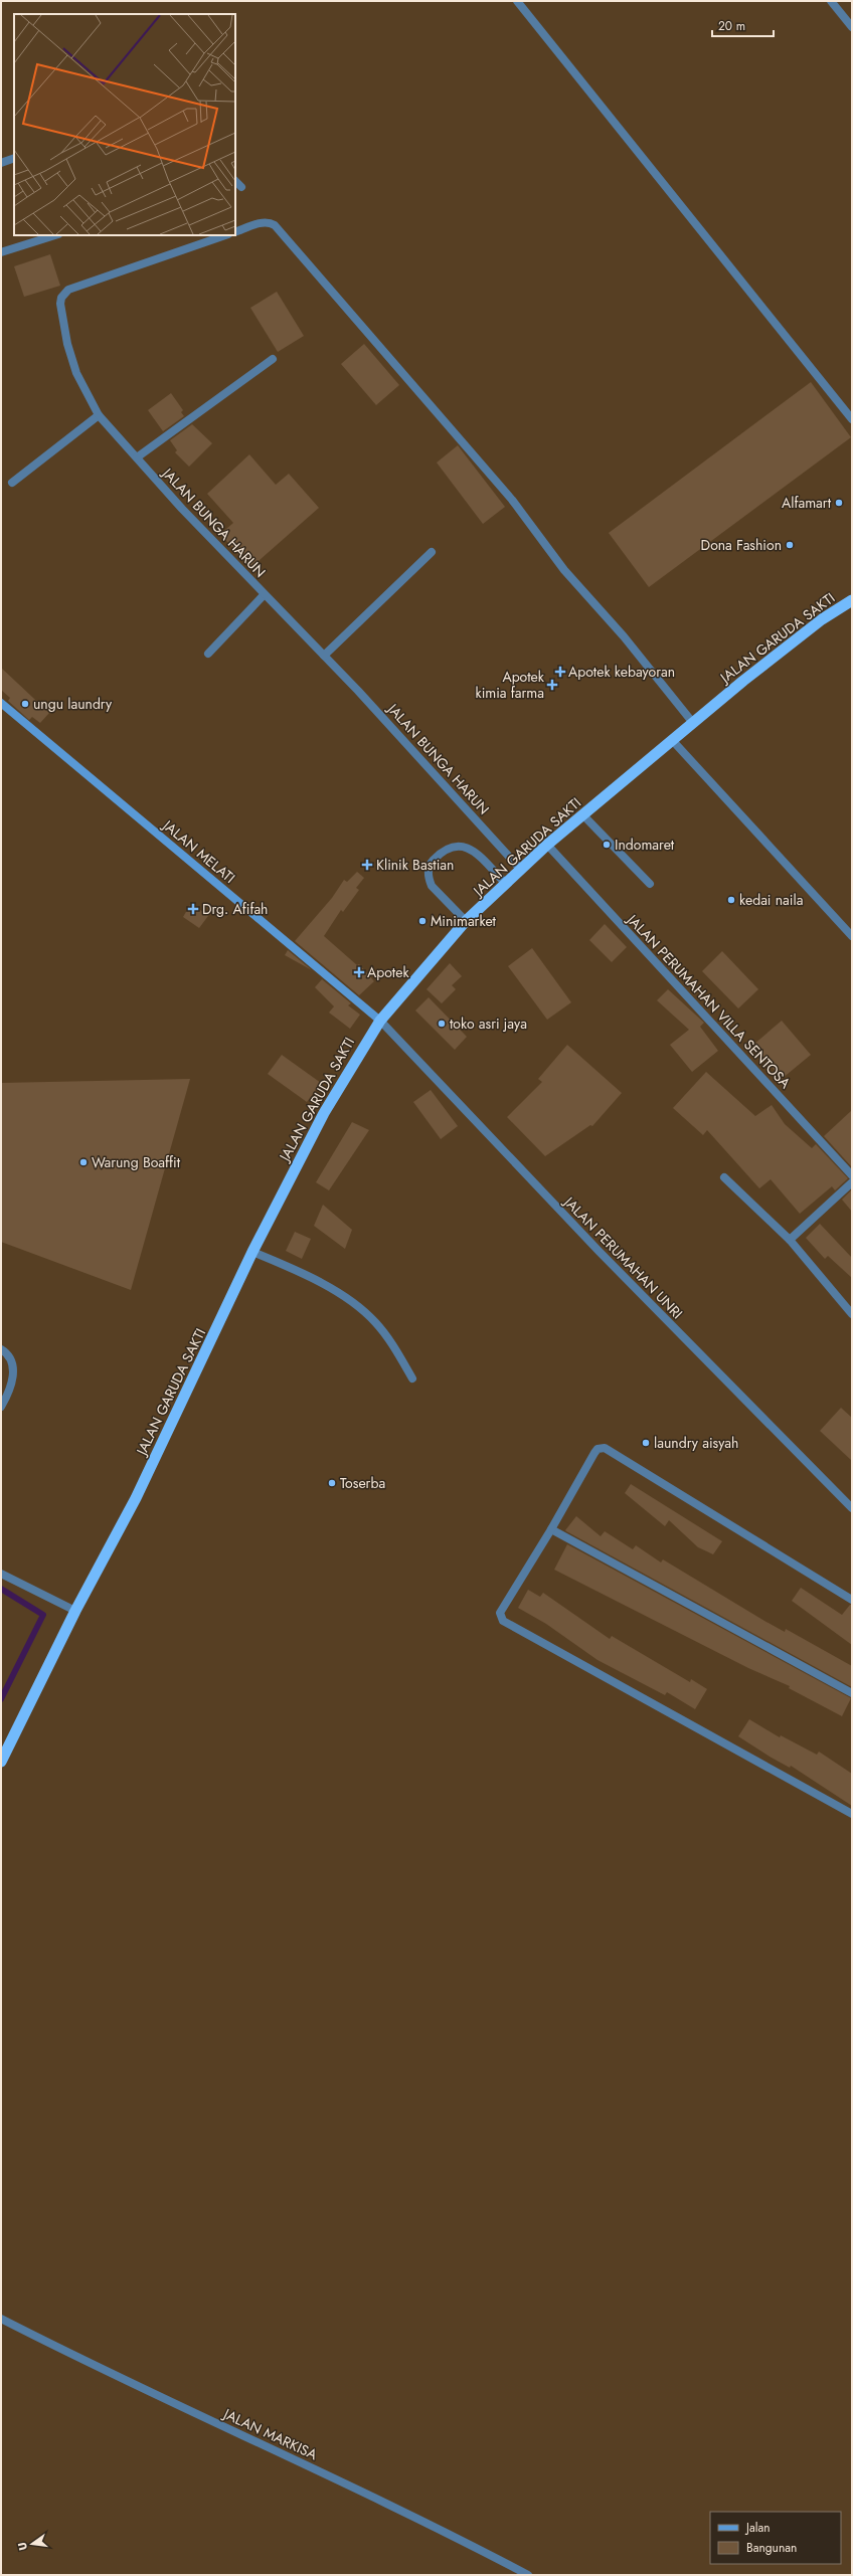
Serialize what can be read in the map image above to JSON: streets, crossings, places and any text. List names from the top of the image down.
{
  "streets": {
    "highway": ["JALAN GARUDA SAKTI"],
    "main road": ["JALAN MELATI"],
    "street": [
      "JALAN BUNGA HARUN",
      "JALAN PERUMAHAN VILLA SENTOSA",
      "JALAN PERUMAHAN UNRI",
      "JALAN MARKISA"
    ]
  },
  "crossings": [
    ["JALAN BUNGA HARUN", "JALAN GARUDA SAKTI"],
    ["JALAN GARUDA SAKTI", "JALAN MELATI"],
    ["JALAN GARUDA SAKTI", "JALAN PERUMAHAN VILLA SENTOSA"],
    ["JALAN GARUDA SAKTI", "JALAN PERUMAHAN UNRI"],
    ["JALAN MELATI", "JALAN PERUMAHAN UNRI"]
  ],
  "places": {
    "other": [
      "Alfamart",
      "Dona Fashion",
      "ungu laundry",
      "Indomaret",
      "kedai naila",
      "Minimarket",
      "toko asri jaya",
      "Warung Boaffit",
      "laundry aisyah",
      "Toserba"
    ],
    "health": [
      "Apotek kebayoran",
      "Apotek kimia farma",
      "Klinik Bastian",
      "Drg. Afifah",
      "Apotek"
    ]
  },
  "legend": ["Jalan", "Bangunan"],
  "scale_bar": "20 m",
  "north": "left"
}
